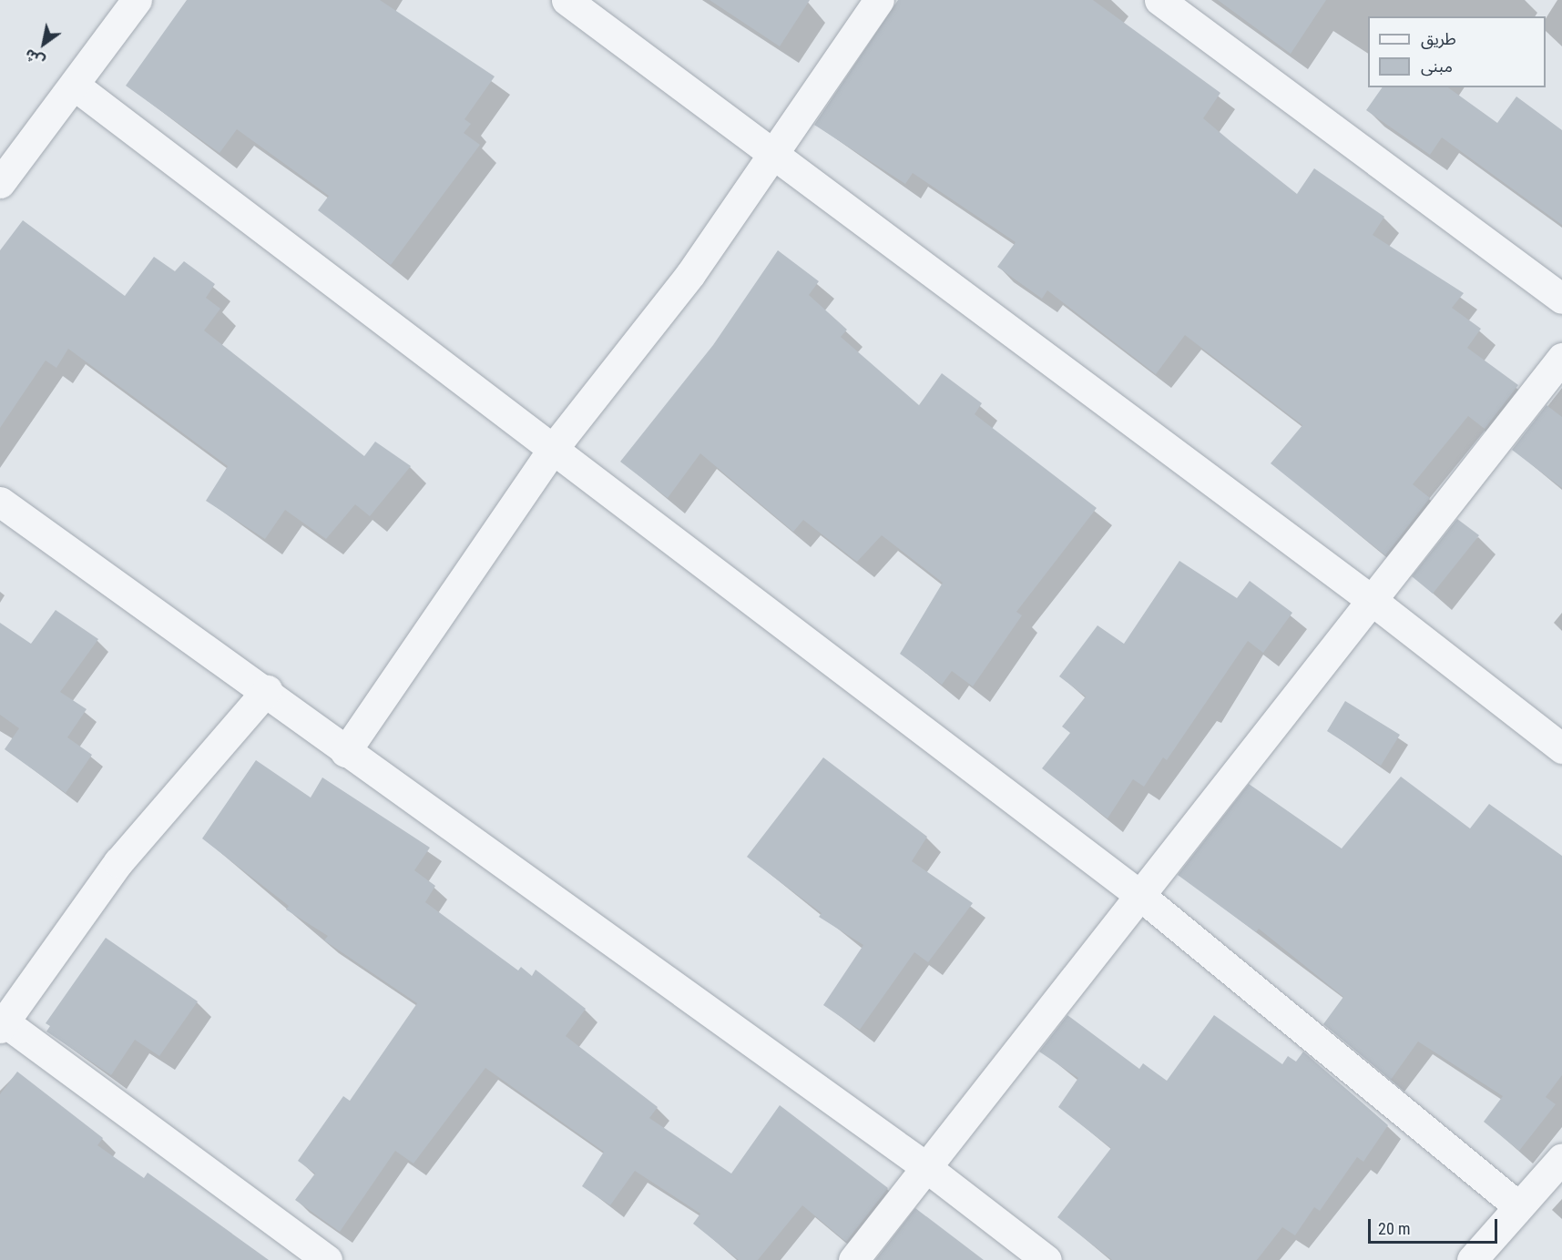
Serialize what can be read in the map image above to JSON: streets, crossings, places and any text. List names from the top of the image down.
{
  "legend": ["طريق", "مبنى"],
  "scale_bar": "20 m",
  "north": "bottom left"
}
